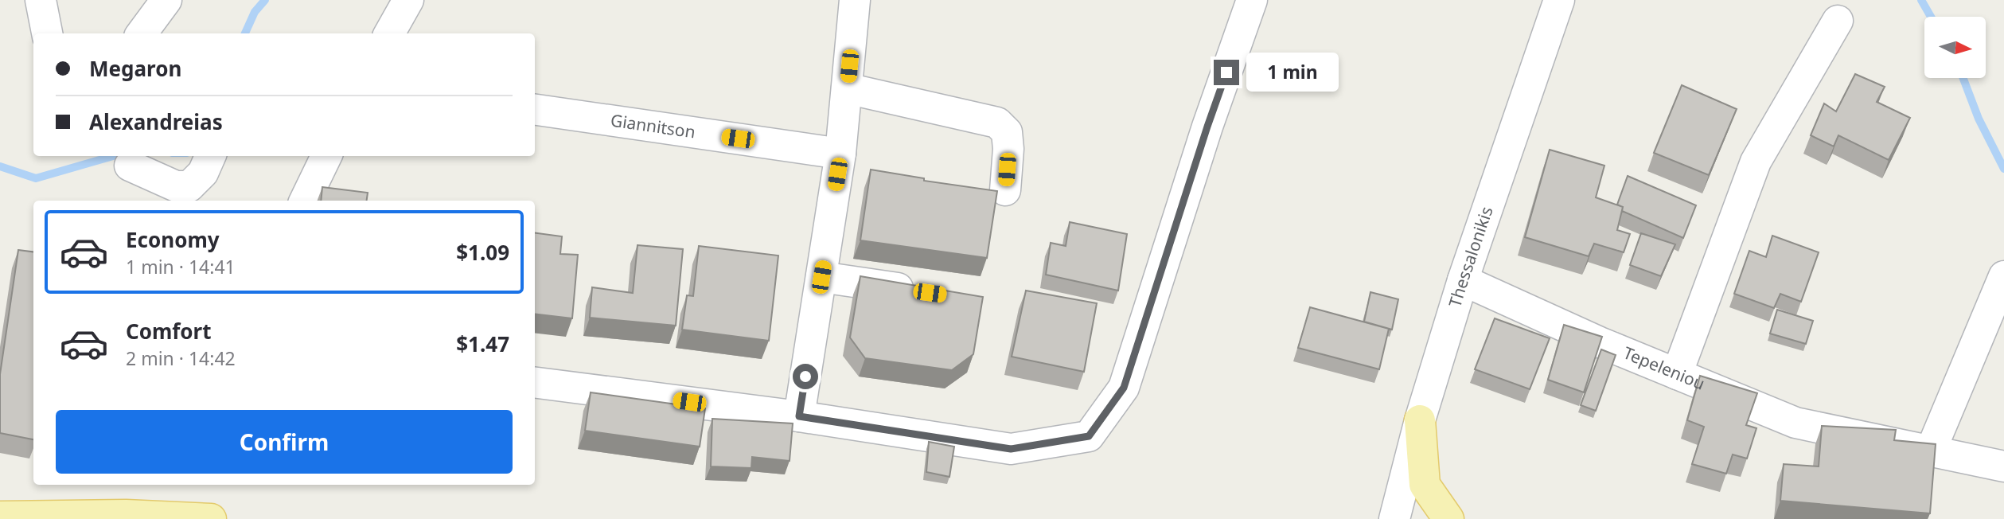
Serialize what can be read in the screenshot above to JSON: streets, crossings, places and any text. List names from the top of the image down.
{
  "streets": {
    "street": ["Giannitson", "Thessalonikis", "Tepeleniou"]
  },
  "crossings": [
    ["Thessalonikis", "Tepeleniou"]
  ],
  "north": "right",
  "page": {
    "banner": ["Megaron", "Alexandreias"],
    "bubble": "1 min",
    "list": [
      {
        "name": "Economy",
        "note": "1 min · 14:41",
        "value": "$1.09"
      },
      {
        "name": "Comfort",
        "note": "2 min · 14:42",
        "value": "$1.47"
      }
    ],
    "buttons": "Confirm"
  }
}
